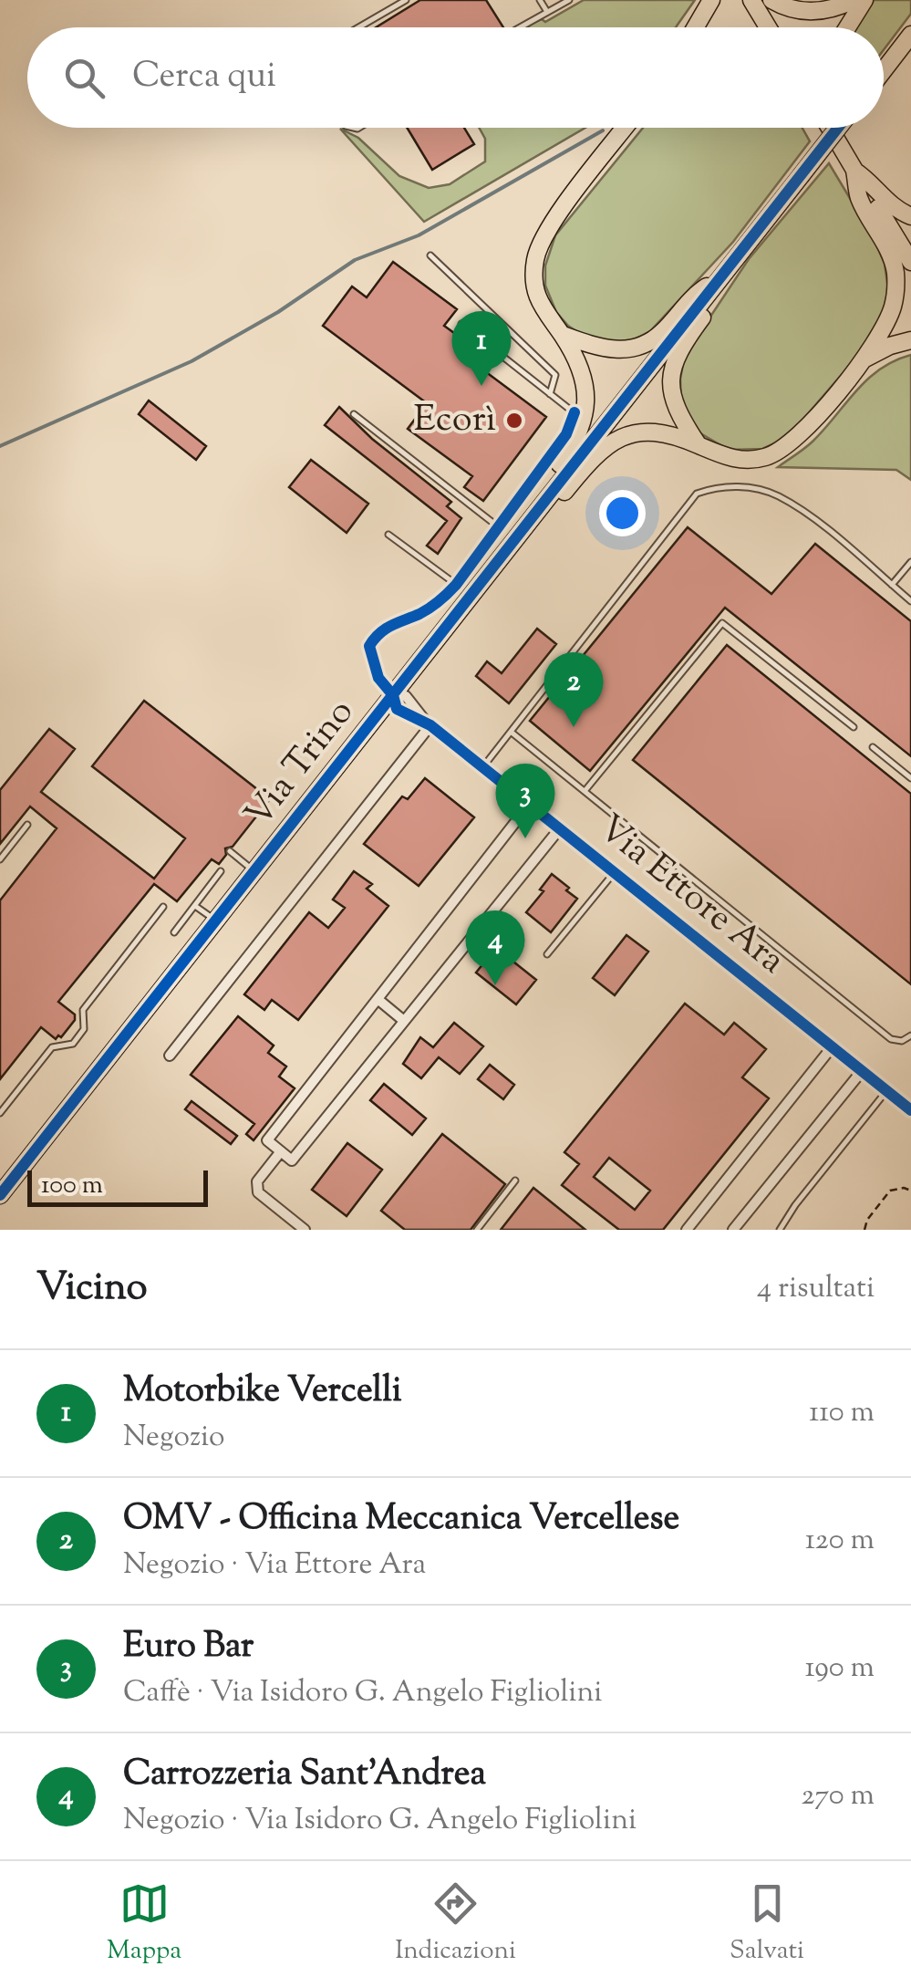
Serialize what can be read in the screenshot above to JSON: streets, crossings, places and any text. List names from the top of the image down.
{
  "streets": {
    "main road": ["Via Trino"],
    "street": ["Via Ettore Ara"]
  },
  "crossings": [
    ["Via Trino", "Via Ettore Ara"]
  ],
  "places": ["Ecorì"],
  "scale_bar": "100 m",
  "page": {
    "search": "Cerca qui",
    "pins": [
      "1",
      "2",
      "3",
      "4"
    ],
    "scale": "100 m",
    "heading": ["Vicino", "4 risultati"],
    "list": [
      {
        "mark": "1",
        "name": "Motorbike Vercelli",
        "note": "Negozio",
        "value": "110 m"
      },
      {
        "mark": "2",
        "name": "OMV - Officina Meccanica Vercellese",
        "note": "Negozio · Via Ettore Ara",
        "value": "120 m"
      },
      {
        "mark": "3",
        "name": "Euro Bar",
        "note": "Caffè · Via Isidoro G. Angelo Figliolini",
        "value": "190 m"
      },
      {
        "mark": "4",
        "name": "Carrozzeria Sant'Andrea",
        "note": "Negozio · Via Isidoro G. Angelo Figliolini",
        "value": "270 m"
      }
    ],
    "nav": ["Mappa", "Indicazioni", "Salvati"]
  }
}
